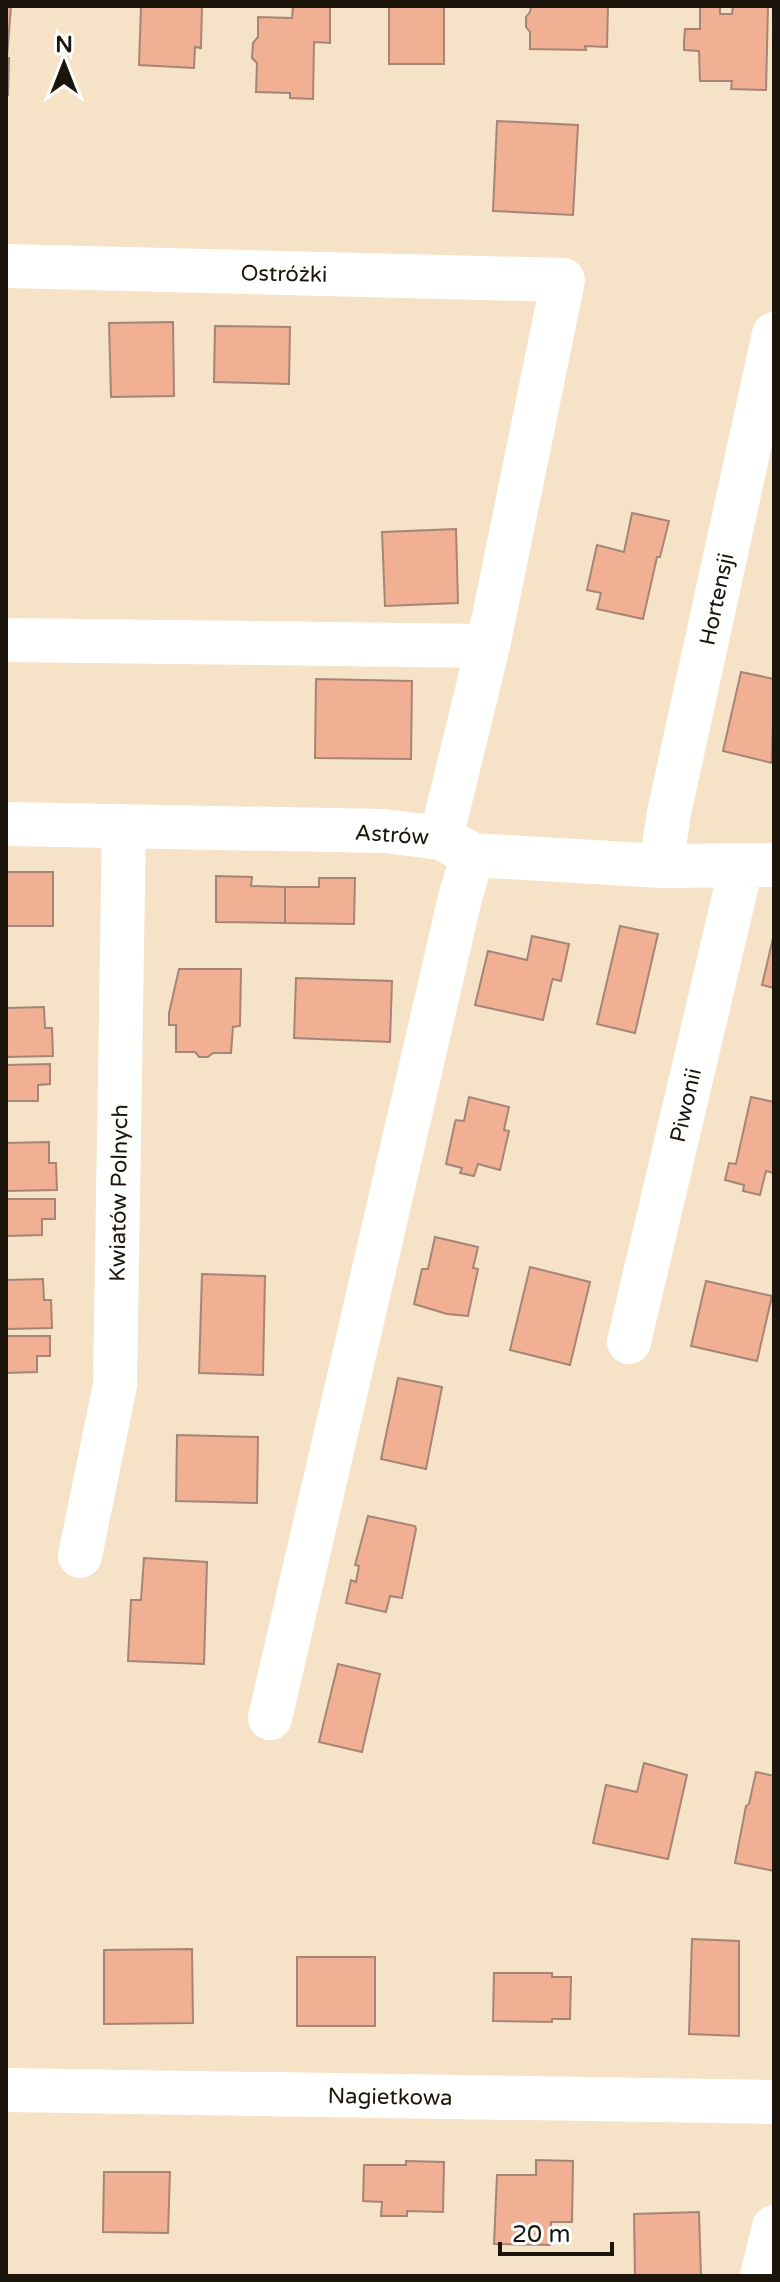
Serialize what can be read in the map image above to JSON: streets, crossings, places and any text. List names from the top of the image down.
{
  "streets": {
    "street": [
      "Ostróżki",
      "Hortensji",
      "Astrów",
      "Piwonii",
      "Kwiatów Polnych",
      "Nagietkowa"
    ]
  },
  "crossings": [
    ["Hortensji", "Astrów"],
    ["Astrów", "Piwonii"],
    ["Astrów", "Kwiatów Polnych"]
  ],
  "scale_bar": "20 m",
  "north": "top"
}
